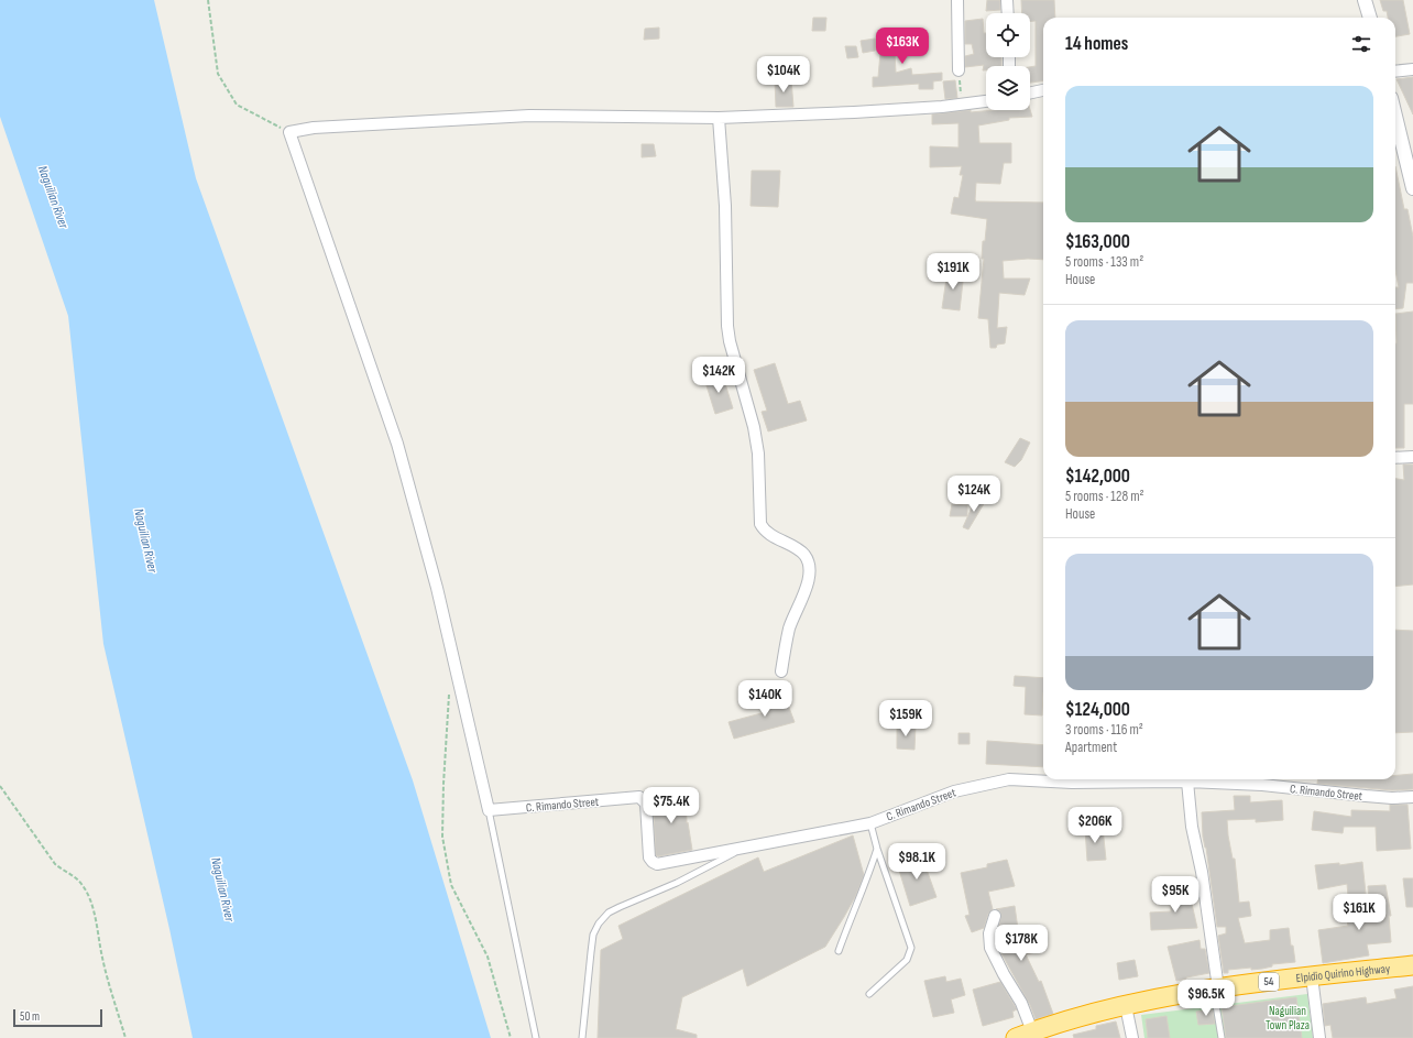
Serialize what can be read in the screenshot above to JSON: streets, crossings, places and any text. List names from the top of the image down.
{
  "streets": {
    "highway": ["Elpidio Quirino Highway", "54"],
    "street": ["C. Rimando Street"]
  },
  "water": ["Naguilian River"],
  "parks": ["Naguilian Town Plaza"],
  "scale_bar": "50 m",
  "page": {
    "heading": "14 homes",
    "price": [
      "$163K",
      "$104K",
      "$191K",
      "$142K",
      "$124K",
      "$140K",
      "$159K",
      "$75.4K",
      "$206K",
      "$98.1K",
      "$95K",
      "$161K",
      "$178K",
      "$96.5K"
    ],
    "list": [
      {
        "name": "$163,000",
        "note": "5 rooms · 133 m² · House"
      },
      {
        "name": "$142,000",
        "note": "5 rooms · 128 m² · House"
      },
      {
        "name": "$124,000",
        "note": "3 rooms · 116 m² · Apartment"
      }
    ],
    "scale": "50 m"
  }
}
